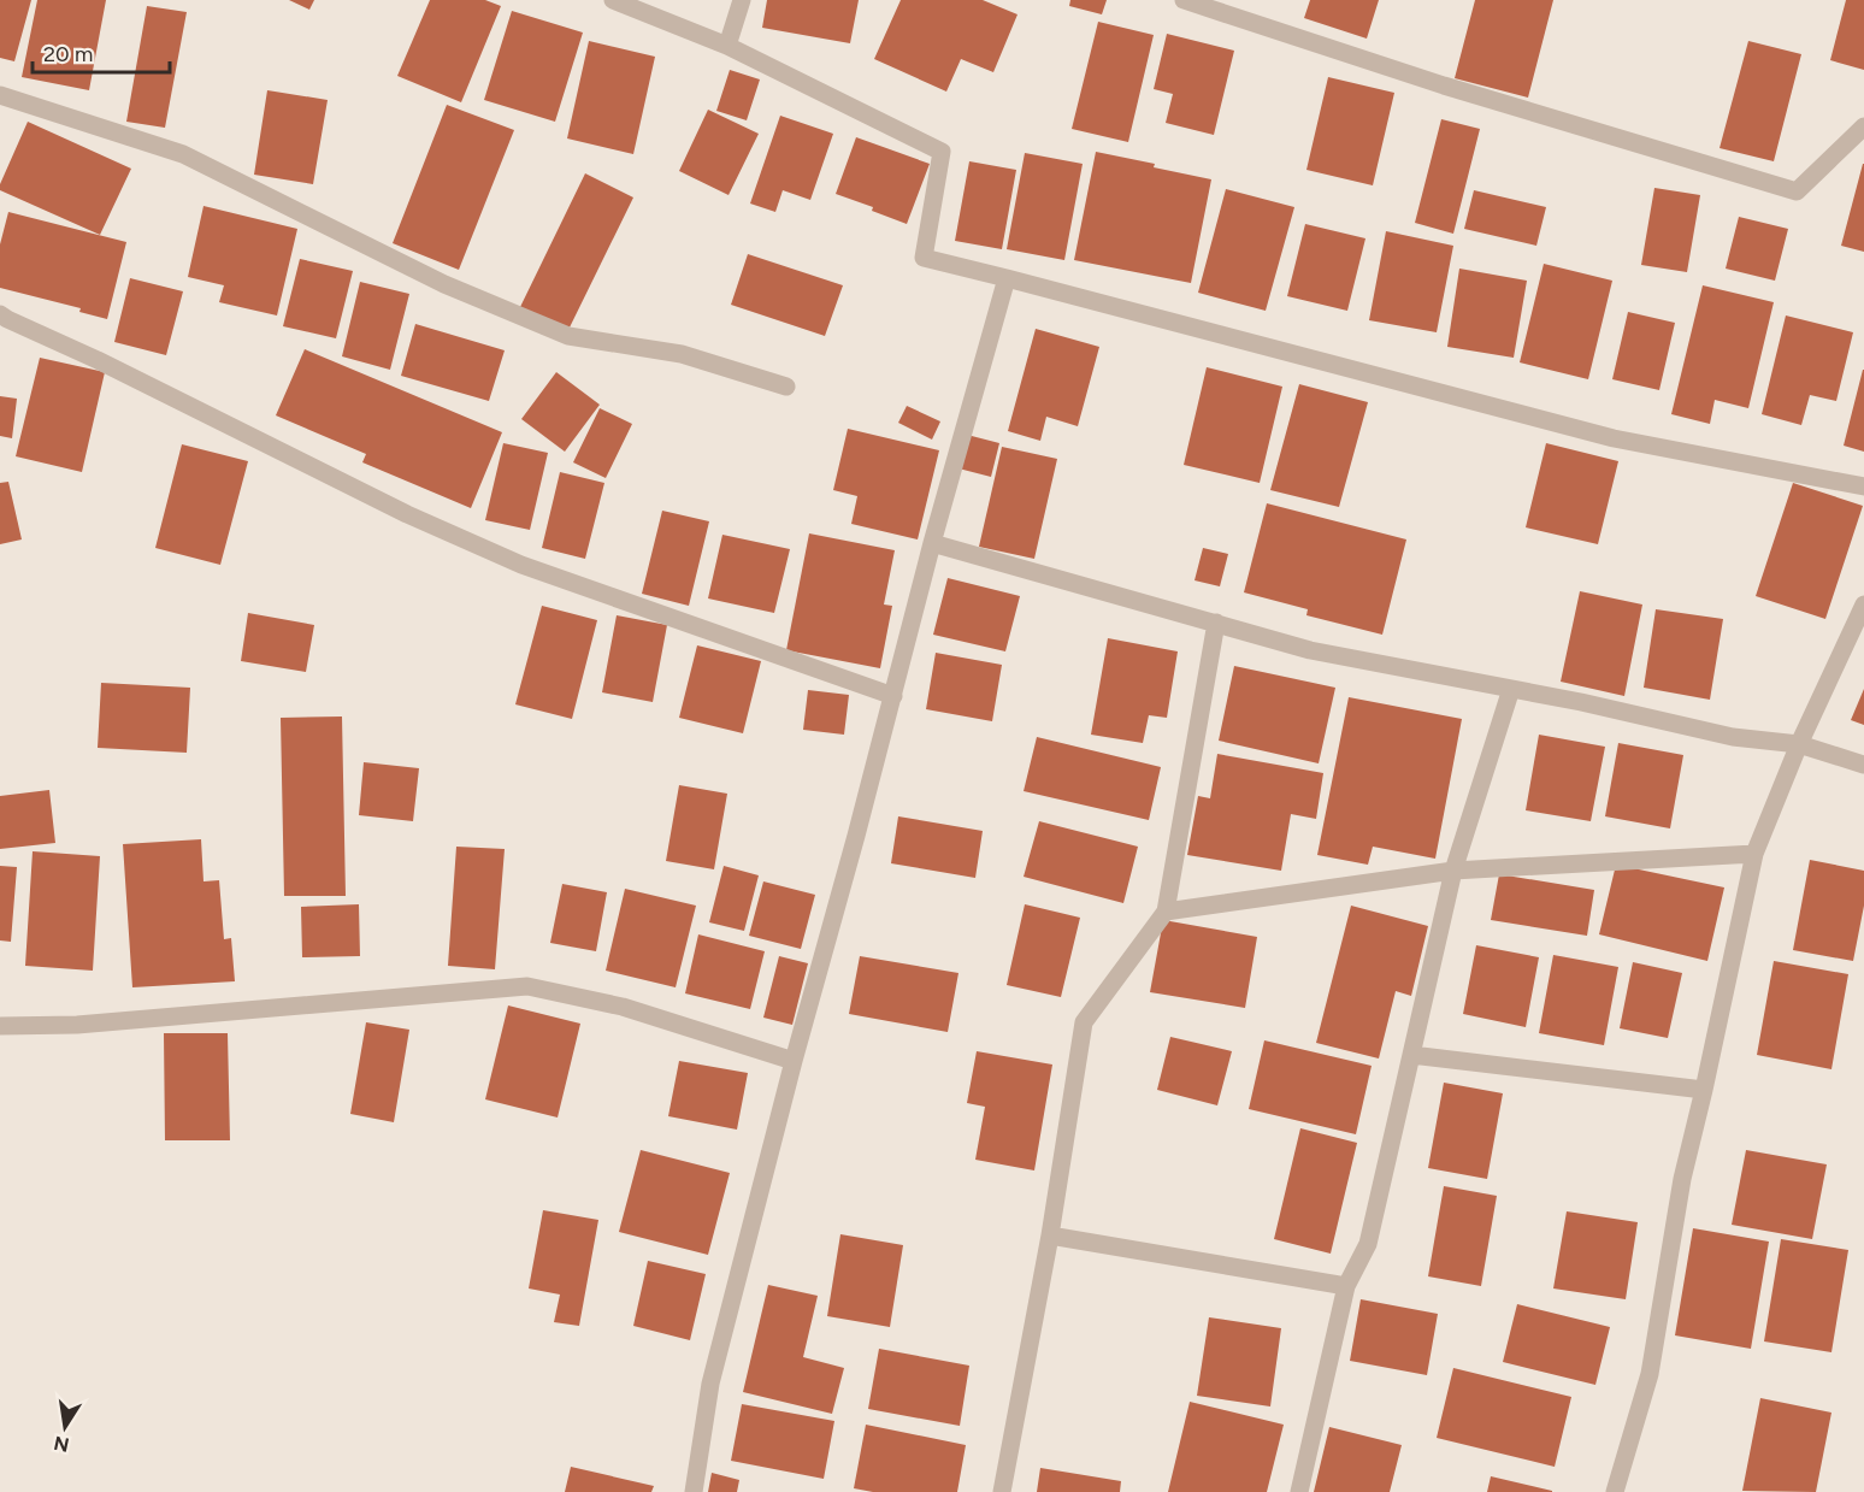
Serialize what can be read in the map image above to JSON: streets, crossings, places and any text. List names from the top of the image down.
{
  "scale_bar": "20 m",
  "north": "bottom"
}
